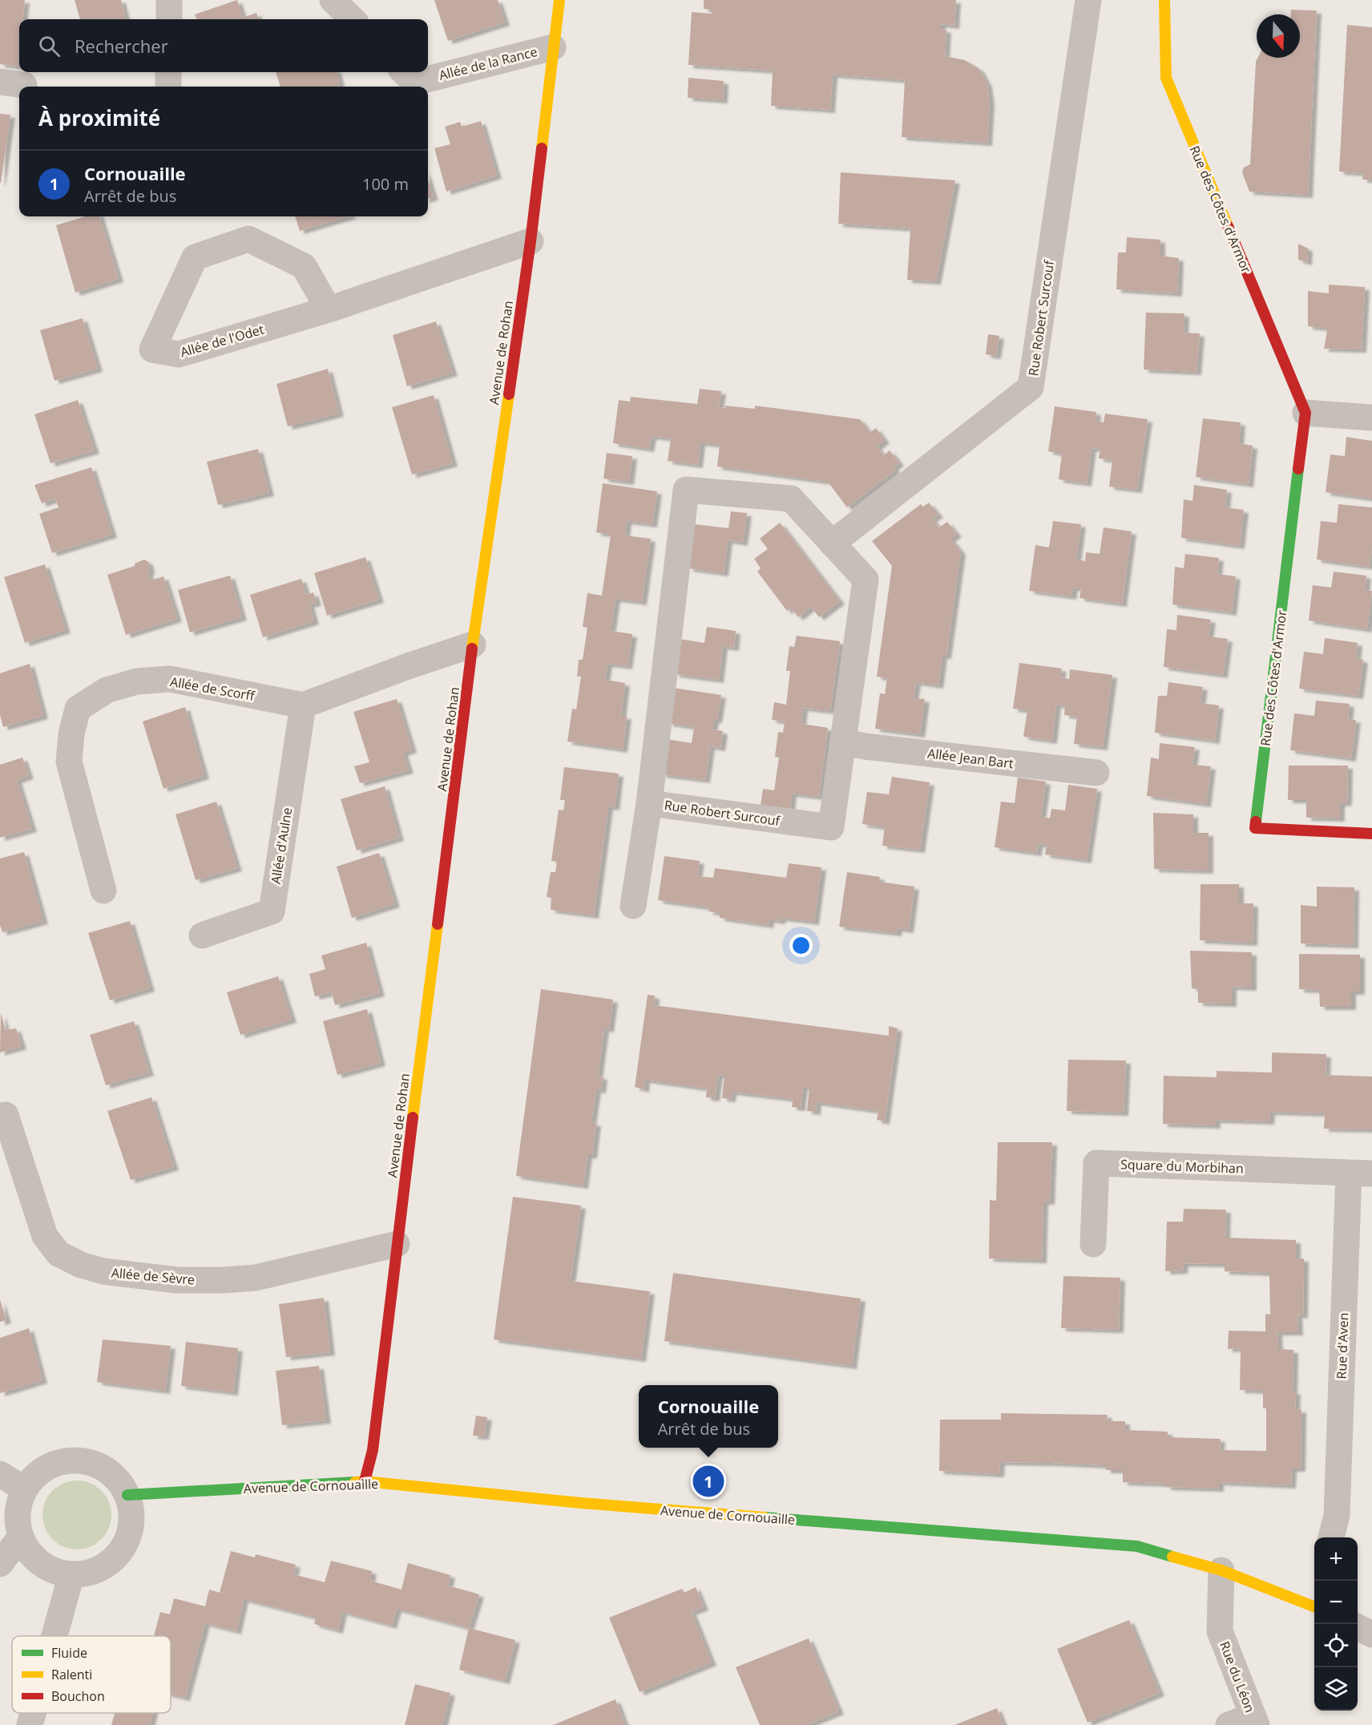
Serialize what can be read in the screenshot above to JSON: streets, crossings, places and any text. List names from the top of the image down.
{
  "streets": {
    "street": [
      "Allée de la Rance",
      "Rue des Côtes d'Armor",
      "Rue Robert Surcouf",
      "Allée de l'Odet",
      "Avenue de Rohan",
      "Allée de Scorff",
      "Allée Jean Bart",
      "Allée d'Aulne",
      "Square du Morbihan",
      "Allée de Sèvre",
      "Rue d'Aven",
      "Avenue de Cornouaille",
      "Rue du Léon"
    ]
  },
  "crossings": [
    ["Allée de la Rance", "Avenue de Rohan"],
    ["Rue Robert Surcouf", "Allée Jean Bart"],
    ["Allée de l'Odet", "Avenue de Rohan"],
    ["Avenue de Rohan", "Allée de Sèvre"],
    ["Avenue de Rohan", "Avenue de Cornouaille"],
    ["Allée de Scorff", "Allée d'Aulne"],
    ["Square du Morbihan", "Rue d'Aven"],
    ["Avenue de Cornouaille", "Rue du Léon"]
  ],
  "legend": ["Fluide", "Ralenti", "Bouchon"],
  "north": "bottom",
  "page": {
    "search": "Rechercher",
    "heading": "À proximité",
    "list": [
      {
        "mark": "1",
        "name": "Cornouaille",
        "note": "Arrêt de bus",
        "value": "100 m"
      }
    ],
    "popup": ["Cornouaille", "Arrêt de bus"],
    "pins": "1",
    "map_buttons": ["+", "−"]
  }
}
